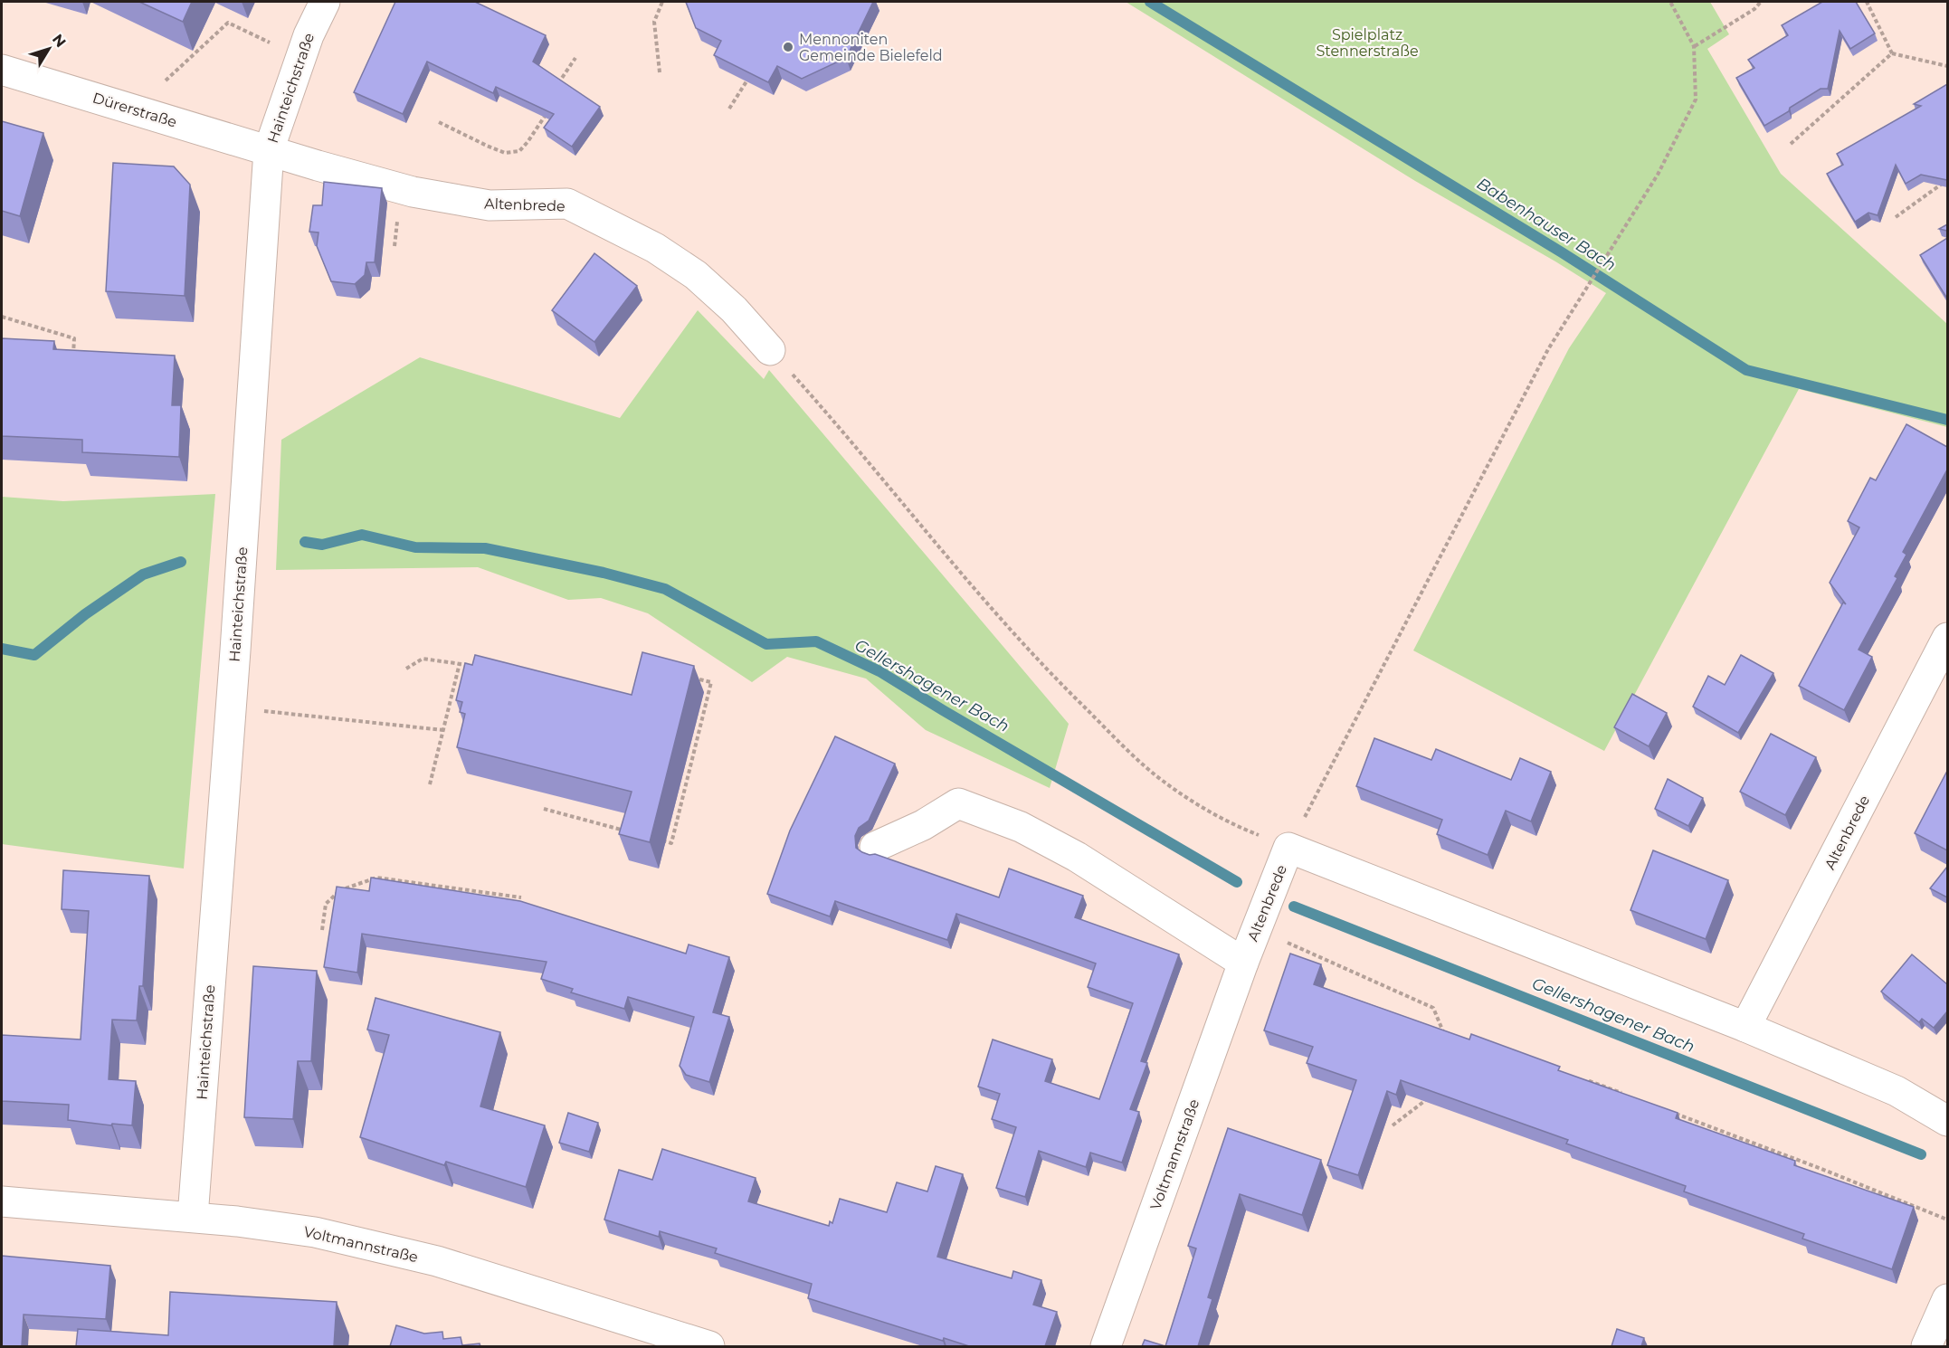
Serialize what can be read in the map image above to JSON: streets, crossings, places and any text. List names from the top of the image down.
{
  "streets": {
    "street": [
      "Hainteichstraße",
      "Dürerstraße",
      "Altenbrede",
      "Voltmannstraße"
    ]
  },
  "crossings": [
    ["Hainteichstraße", "Dürerstraße"],
    ["Hainteichstraße", "Altenbrede"],
    ["Hainteichstraße", "Voltmannstraße"],
    ["Dürerstraße", "Altenbrede"],
    ["Altenbrede", "Voltmannstraße"]
  ],
  "water": ["Babenhauser Bach", "Gellershagener Bach"],
  "parks": ["Spielplatz Stennerstraße"],
  "places": ["Mennoniten Gemeinde Bielefeld"],
  "north": "top right"
}
